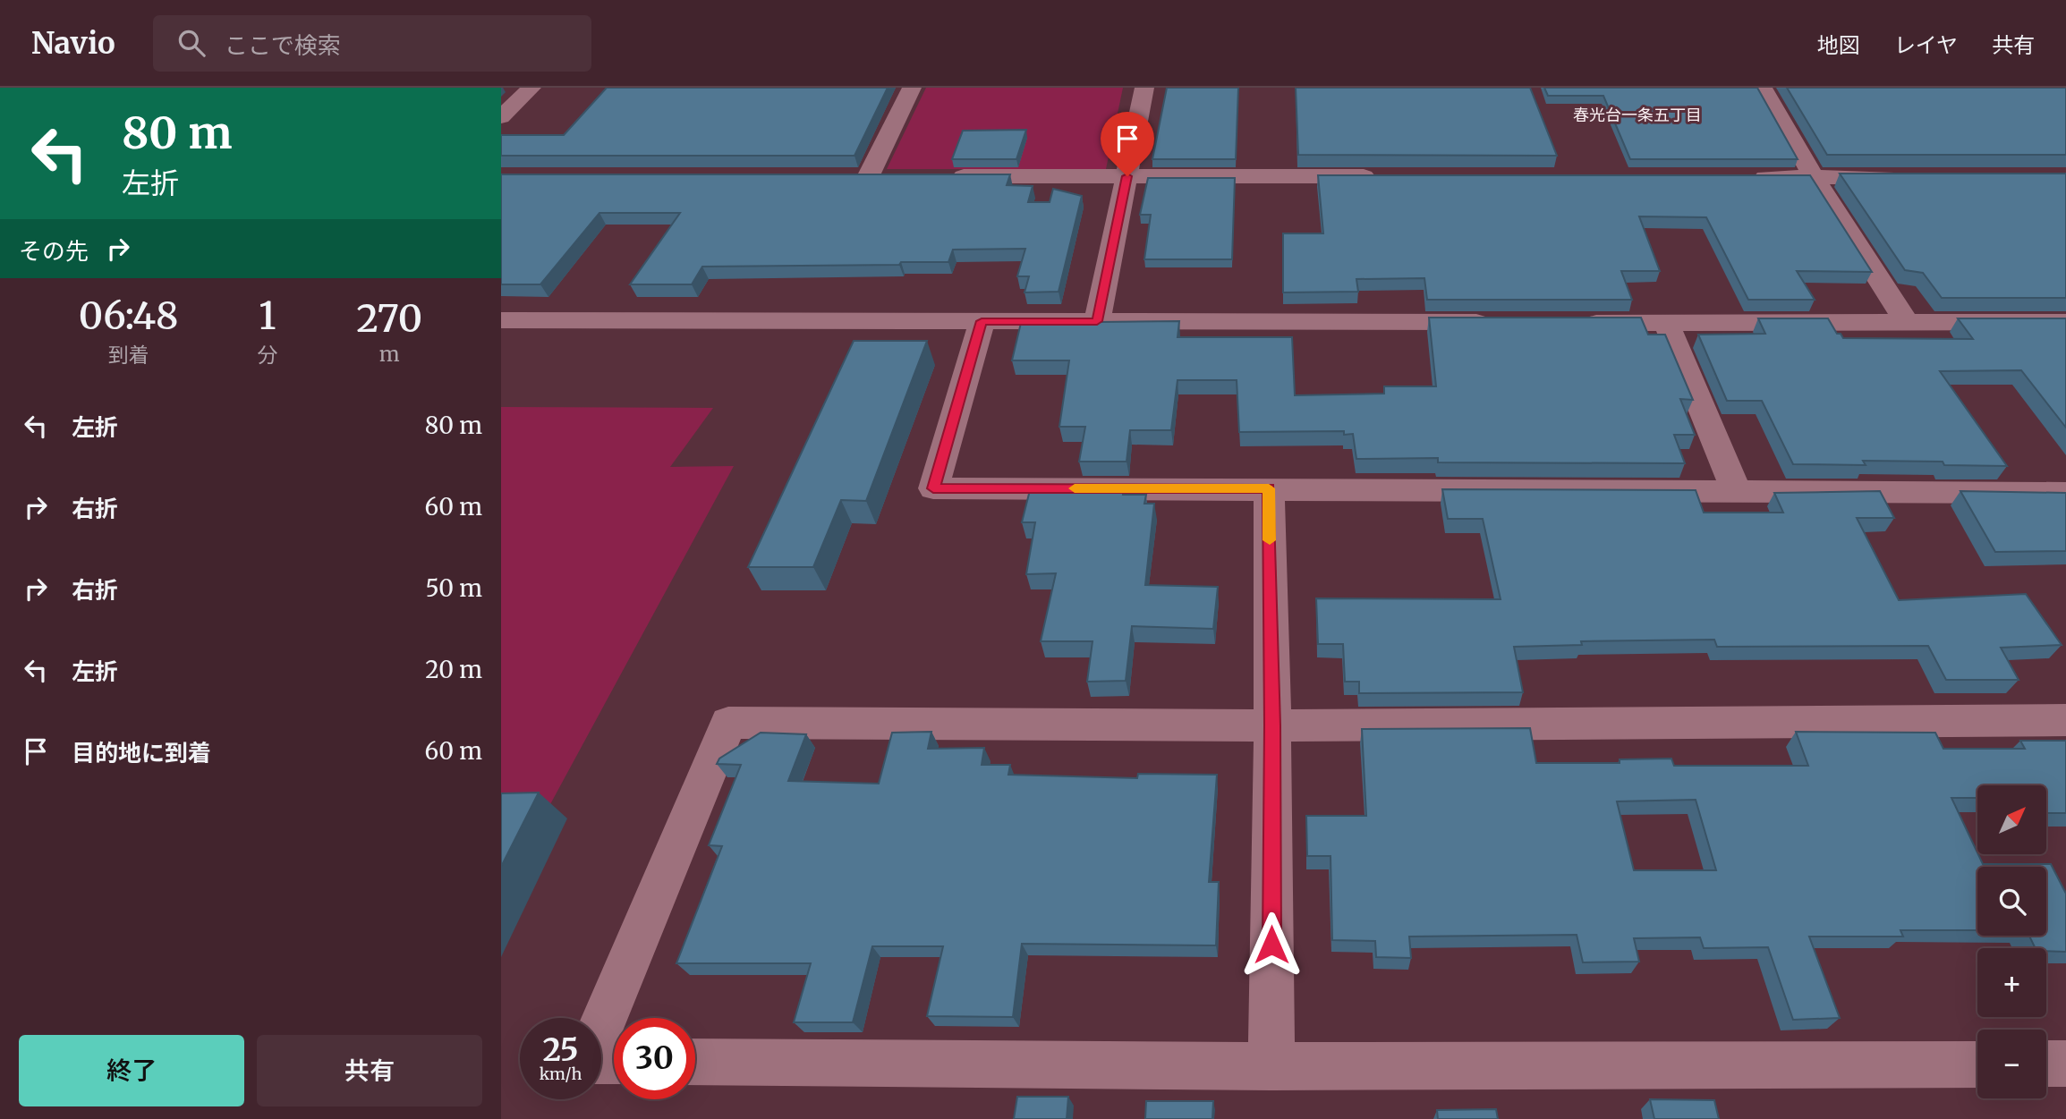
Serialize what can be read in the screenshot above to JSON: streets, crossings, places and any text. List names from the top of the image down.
{
  "districts": ["春光台一条五丁目"],
  "north": "top right",
  "page": {
    "header": "Navio",
    "search": "ここで検索",
    "nav": ["地図", "レイヤ", "共有"],
    "turn": ["80 m", "左折"],
    "then": "その先",
    "eta": [
      "06:48",
      "到着",
      "1",
      "分",
      "270",
      "m"
    ],
    "list": [
      {
        "name": "左折",
        "value": "80 m"
      },
      {
        "name": "右折",
        "value": "60 m"
      },
      {
        "name": "右折",
        "value": "50 m"
      },
      {
        "name": "左折",
        "value": "20 m"
      },
      {
        "name": "目的地に到着",
        "value": "60 m"
      }
    ],
    "map_buttons": ["+", "−"],
    "speed": "25 km/h",
    "limit": "30",
    "buttons": ["終了", "共有"]
  }
}
